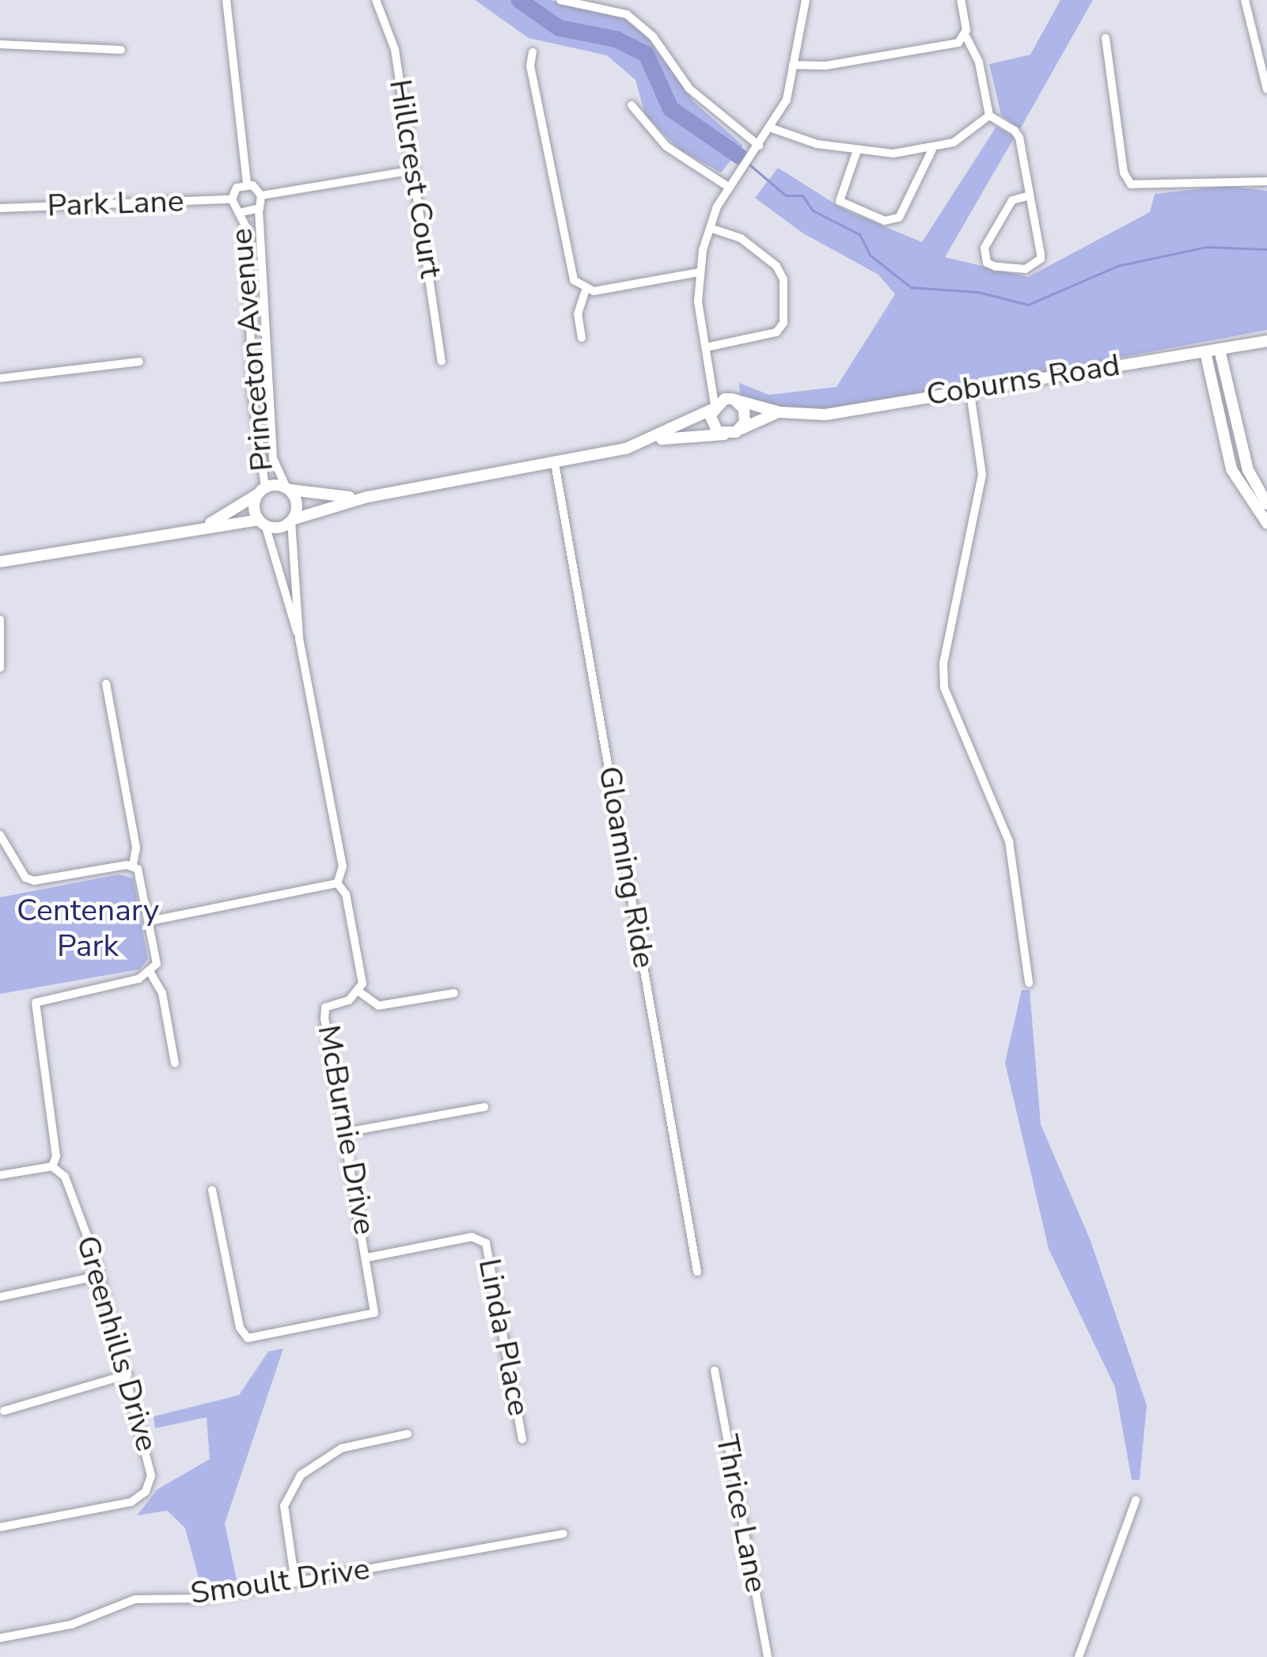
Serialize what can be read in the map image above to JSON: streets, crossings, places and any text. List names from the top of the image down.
{
  "streets": {
    "street": [
      "Hillcrest Court",
      "Park Lane",
      "Princeton Avenue",
      "Coburns Road",
      "Gloaming Ride",
      "McBurnie Drive",
      "Linda Place",
      "Greenhills Drive",
      "Thrice Lane",
      "Smoult Drive"
    ]
  },
  "crossings": [
    ["Park Lane", "Princeton Avenue"],
    ["Princeton Avenue", "McBurnie Drive"],
    ["McBurnie Drive", "Linda Place"]
  ],
  "parks": ["Centenary Park"]
}
